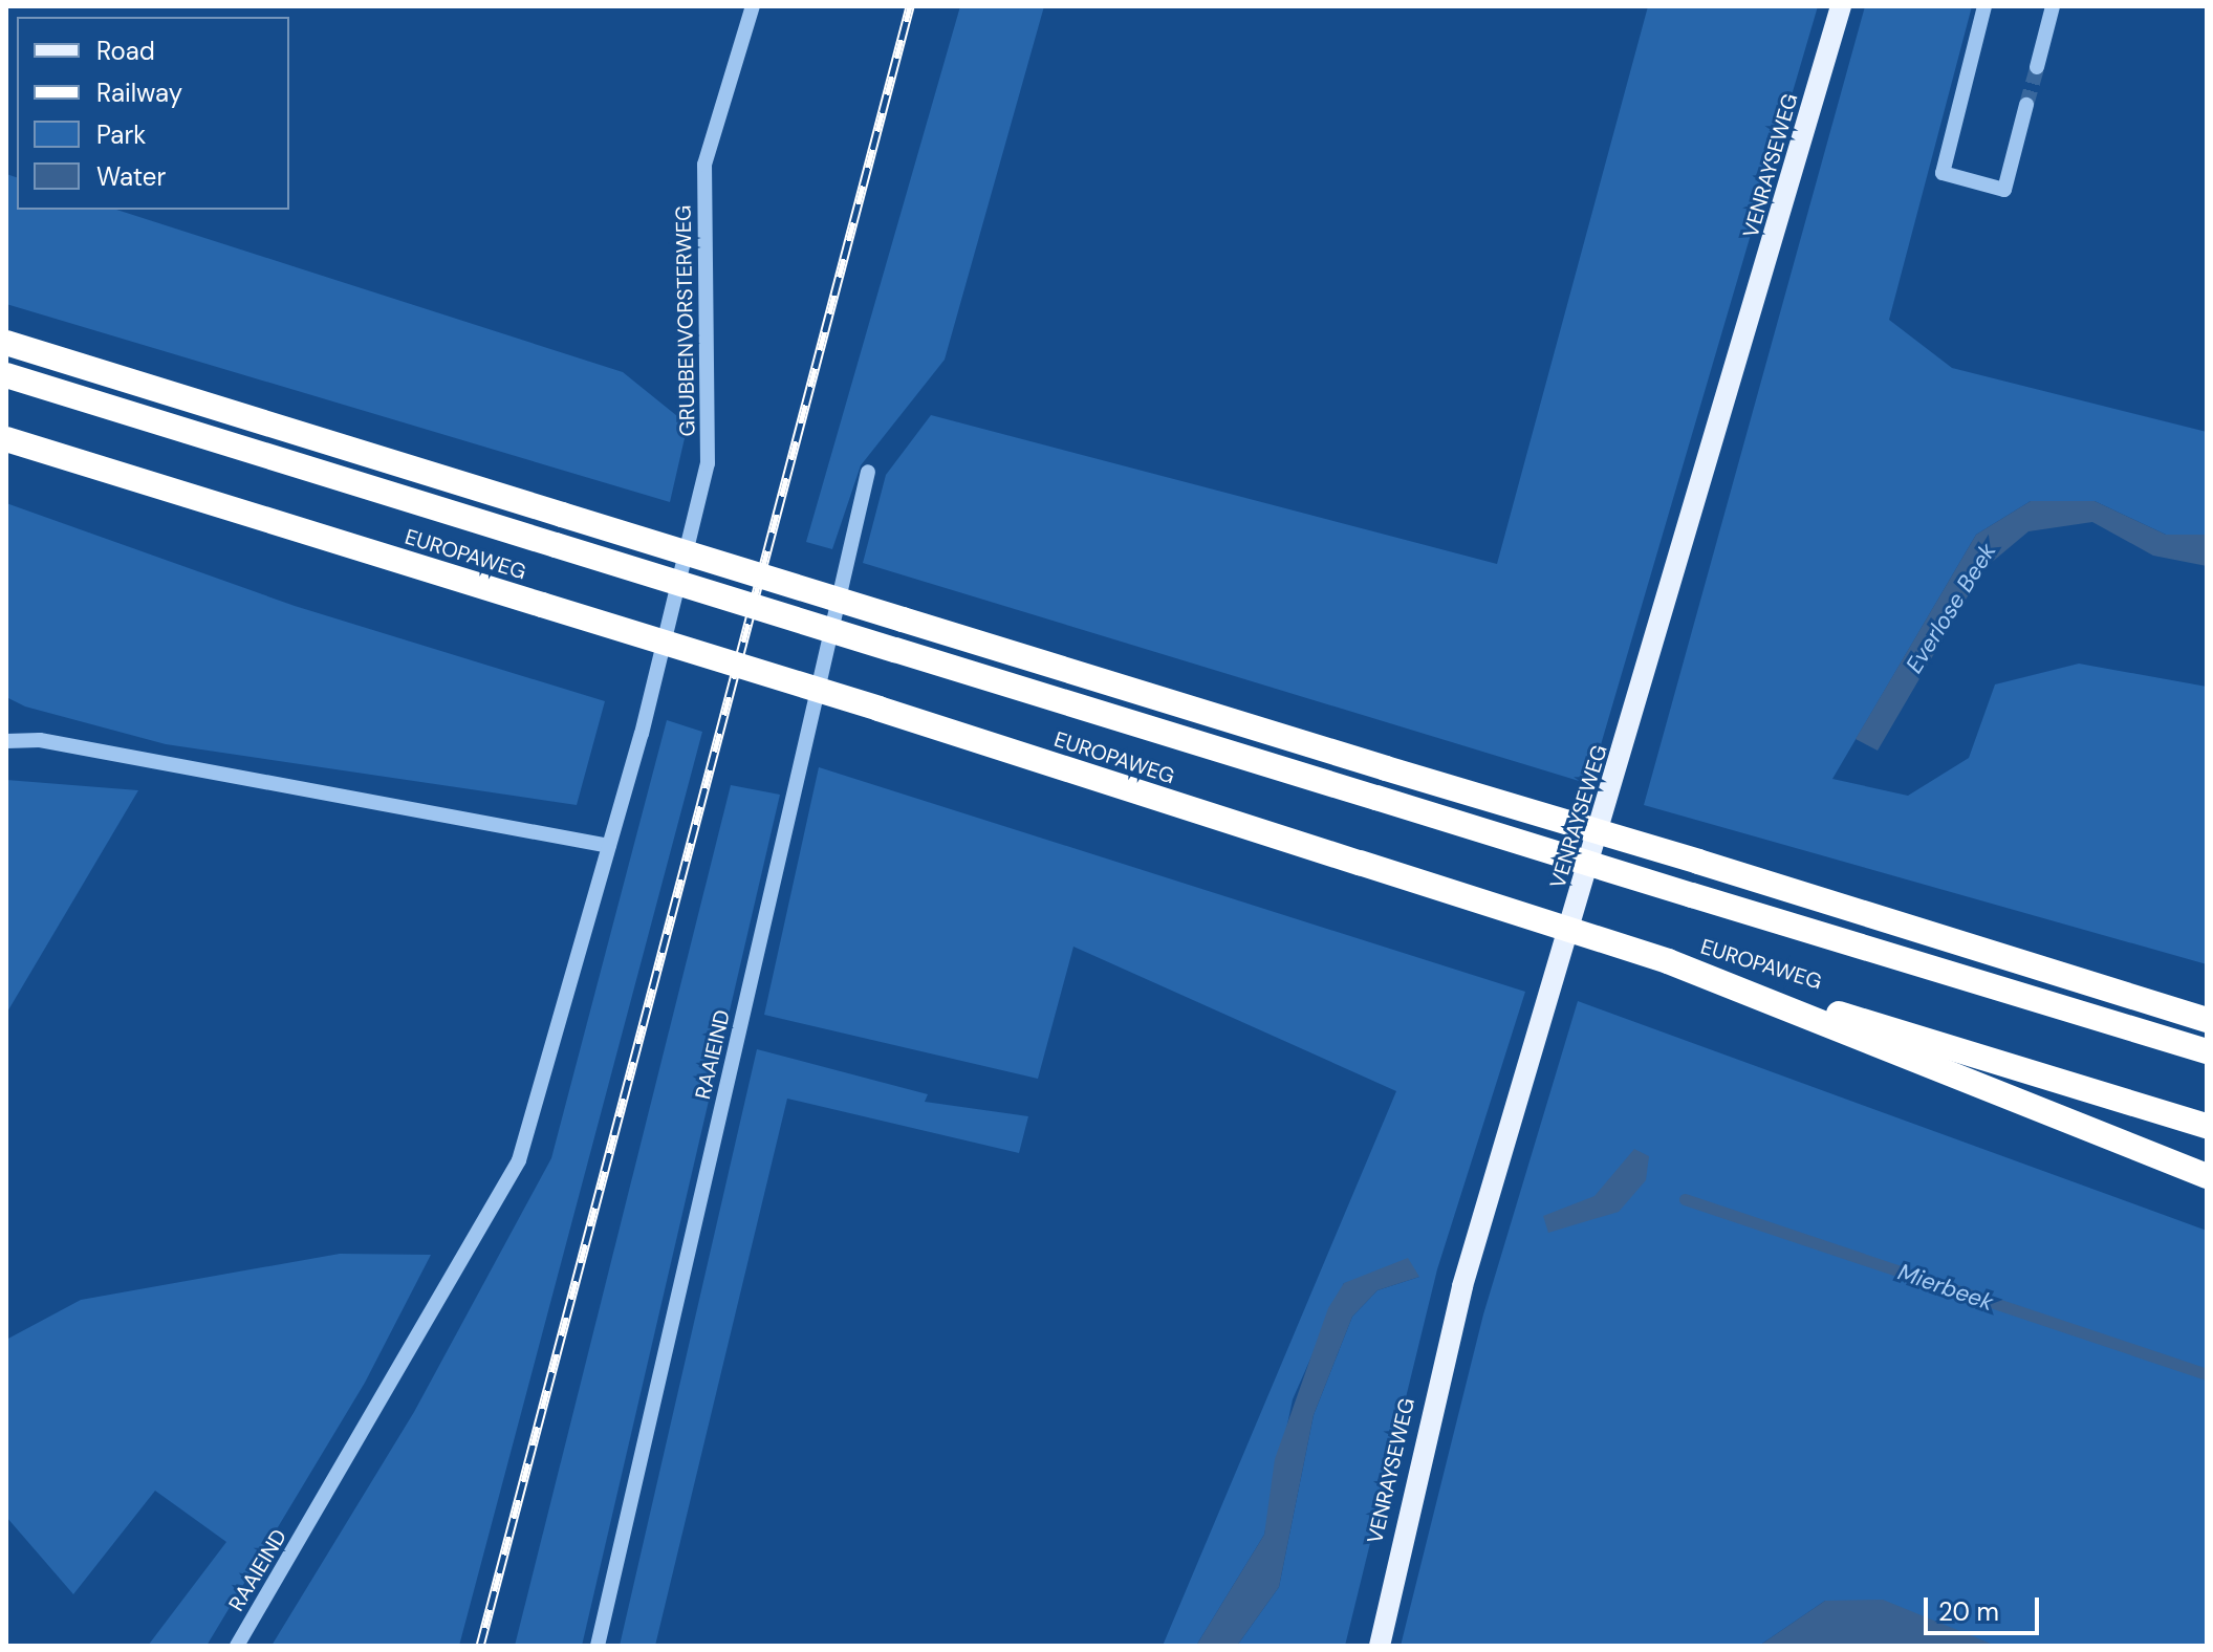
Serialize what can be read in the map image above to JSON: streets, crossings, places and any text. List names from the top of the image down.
{
  "streets": {
    "highway": ["EUROPAWEG"],
    "main road": ["VENRAYSEWEG"],
    "street": ["GRUBBENVORSTERWEG", "RAAIEIND"]
  },
  "crossings": [
    ["GRUBBENVORSTERWEG", "RAAIEIND"]
  ],
  "water": ["Everlose Beek", "Mierbeek"],
  "legend": [
    "Road",
    "Railway",
    "Park",
    "Water"
  ],
  "scale_bar": "20 m"
}
